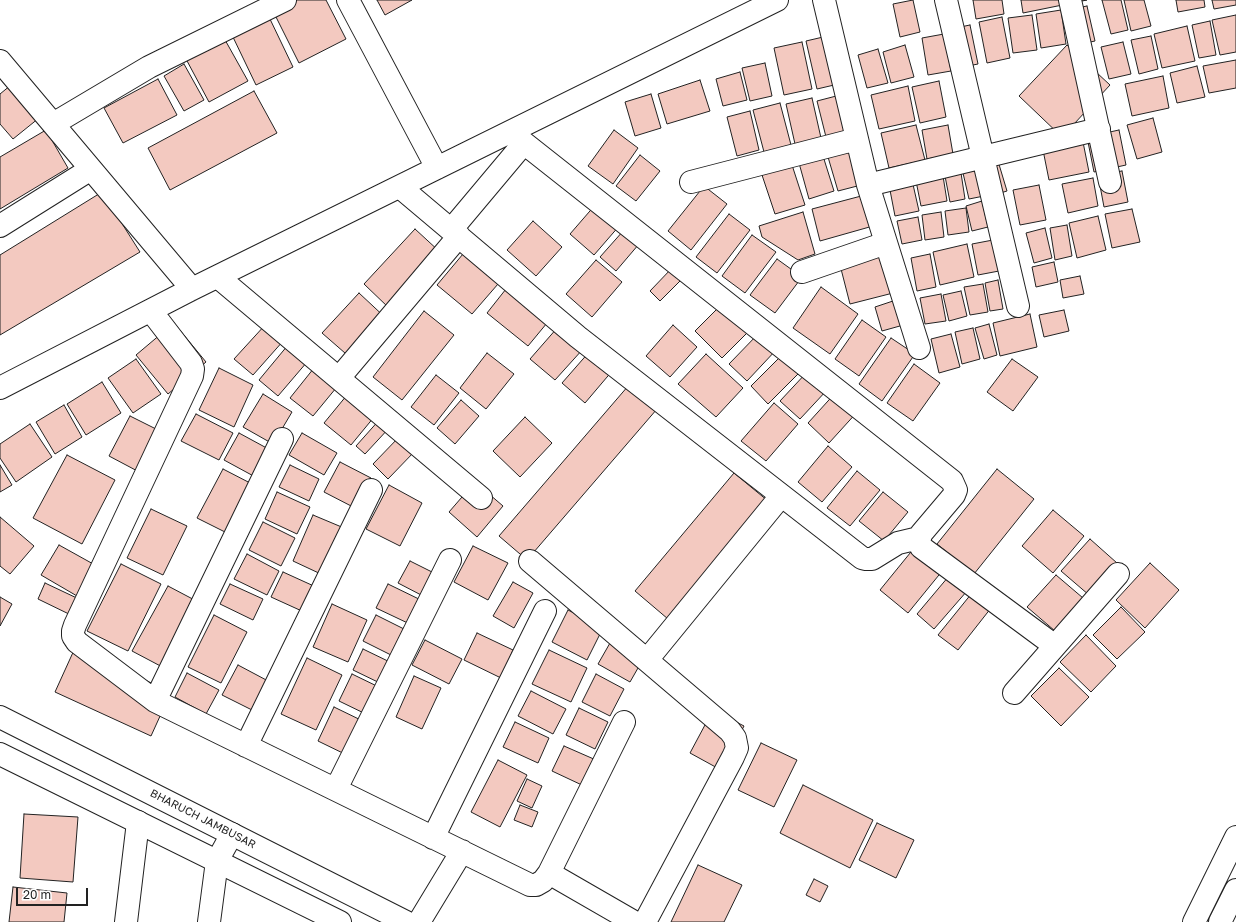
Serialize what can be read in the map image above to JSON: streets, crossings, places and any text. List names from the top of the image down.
{
  "streets": {
    "street": ["BHARUCH JAMBUSAR"]
  },
  "scale_bar": "20 m"
}
